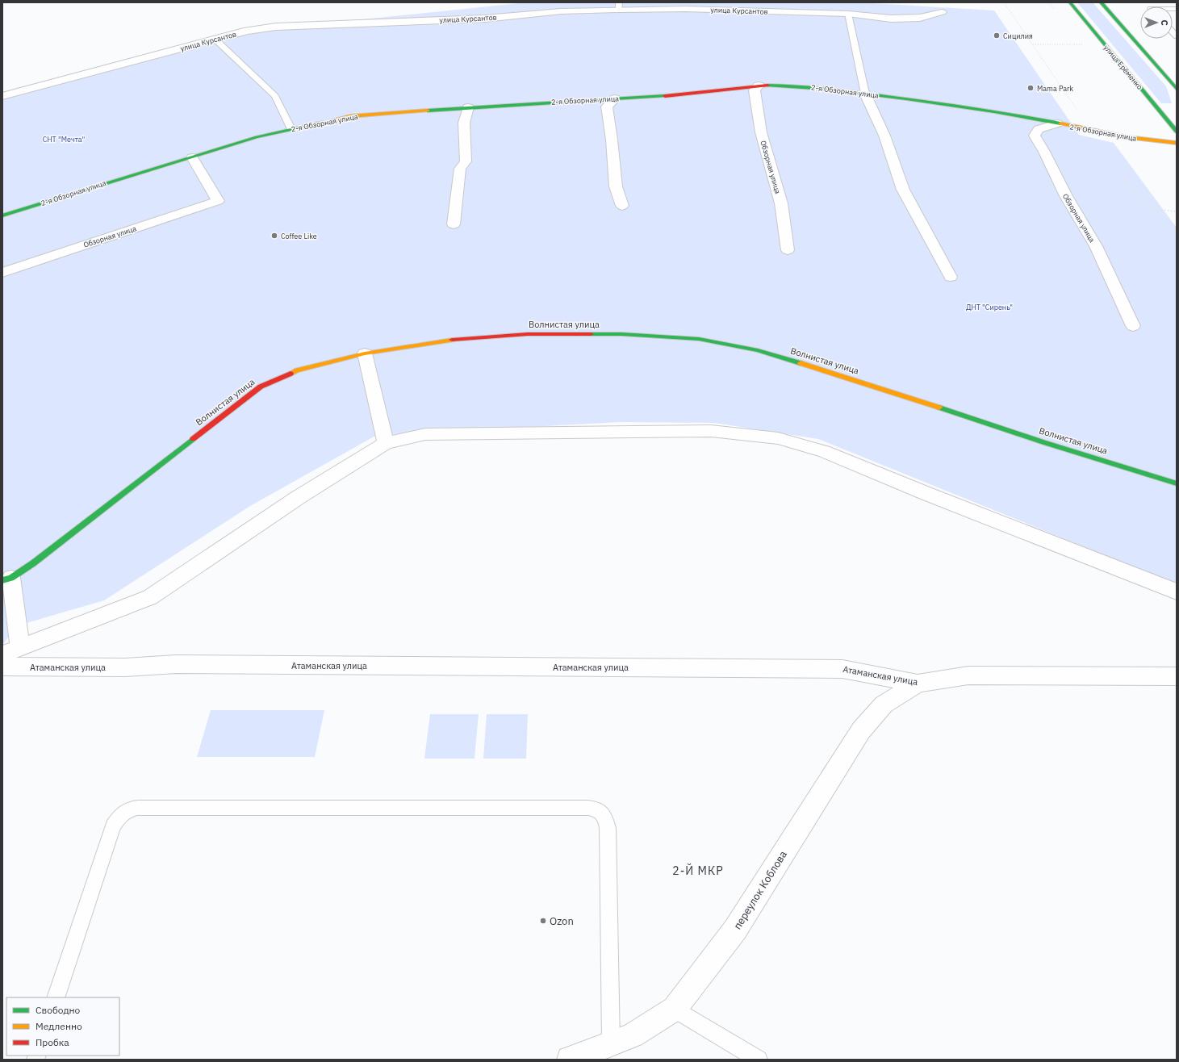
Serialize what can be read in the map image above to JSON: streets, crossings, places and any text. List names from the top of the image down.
{
  "streets": {
    "street": [
      "улица Курсантов",
      "улица Ерёменко",
      "2-я Обзорная улица",
      "Обзорная улица",
      "Волнистая улица",
      "Атаманская улица",
      "переулок Коблова"
    ]
  },
  "crossings": [
    ["2-я Обзорная улица", "Обзорная улица"],
    ["Атаманская улица", "переулок Коблова"]
  ],
  "districts": ["2-Й МКР"],
  "parks": ["СНТ \"Мечта\"", "ДНТ \"Сирень\""],
  "places": [
    "Сицилия",
    "Mama Park",
    "Coffee Like",
    "Ozon"
  ],
  "legend": ["Свободно", "Медленно", "Пробка"],
  "north": "right"
}
